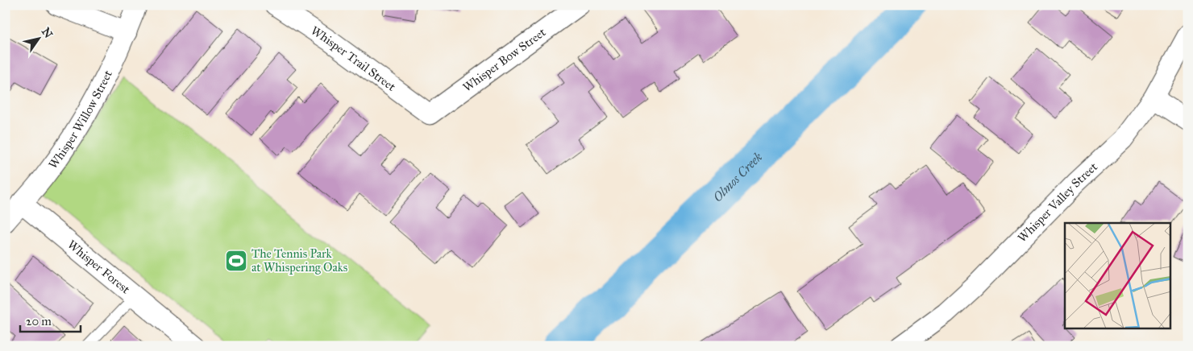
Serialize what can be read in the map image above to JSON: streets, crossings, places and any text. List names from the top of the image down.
{
  "streets": {
    "street": [
      "Whisper Trail Street",
      "Whisper Bow Street",
      "Whisper Willow Street",
      "Whisper Valley Street",
      "Whisper Forest"
    ]
  },
  "crossings": [
    ["Whisper Trail Street", "Whisper Bow Street"],
    ["Whisper Willow Street", "Whisper Forest"]
  ],
  "water": ["Olmos Creek"],
  "places": {
    "sports": ["The Tennis Park at Whispering Oaks"]
  },
  "scale_bar": "20 m",
  "north": "top right"
}
